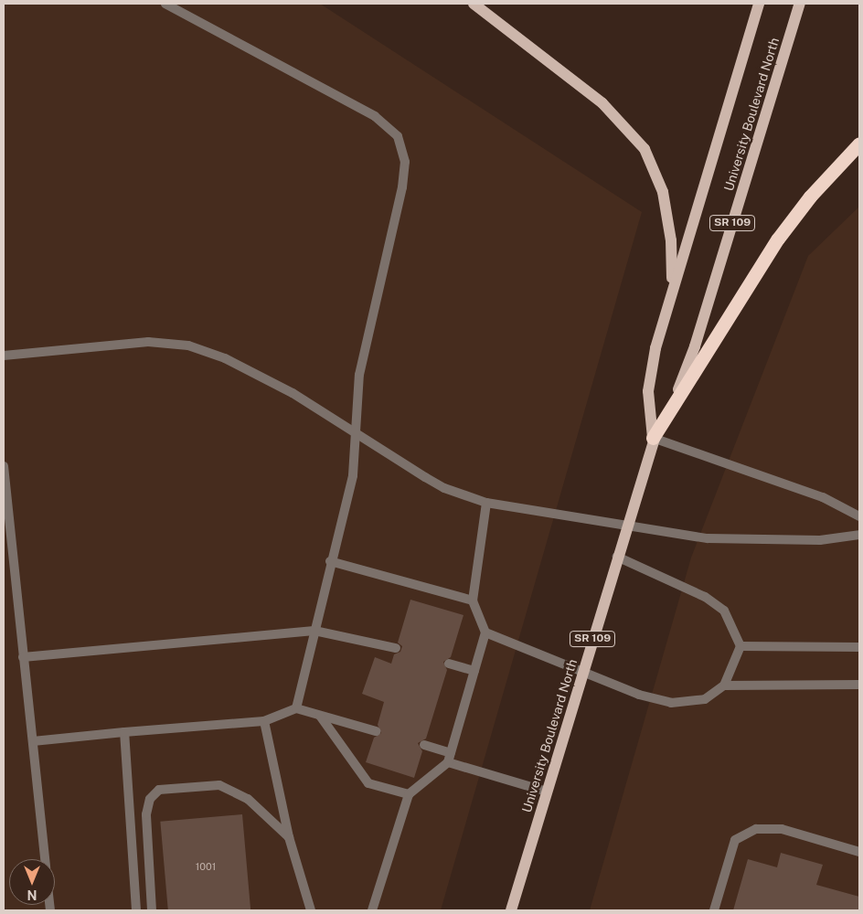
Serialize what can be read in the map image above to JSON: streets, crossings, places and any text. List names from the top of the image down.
{
  "streets": {
    "main road": ["University Boulevard North", "SR 109"]
  },
  "house_numbers": ["1001"],
  "north": "bottom"
}
